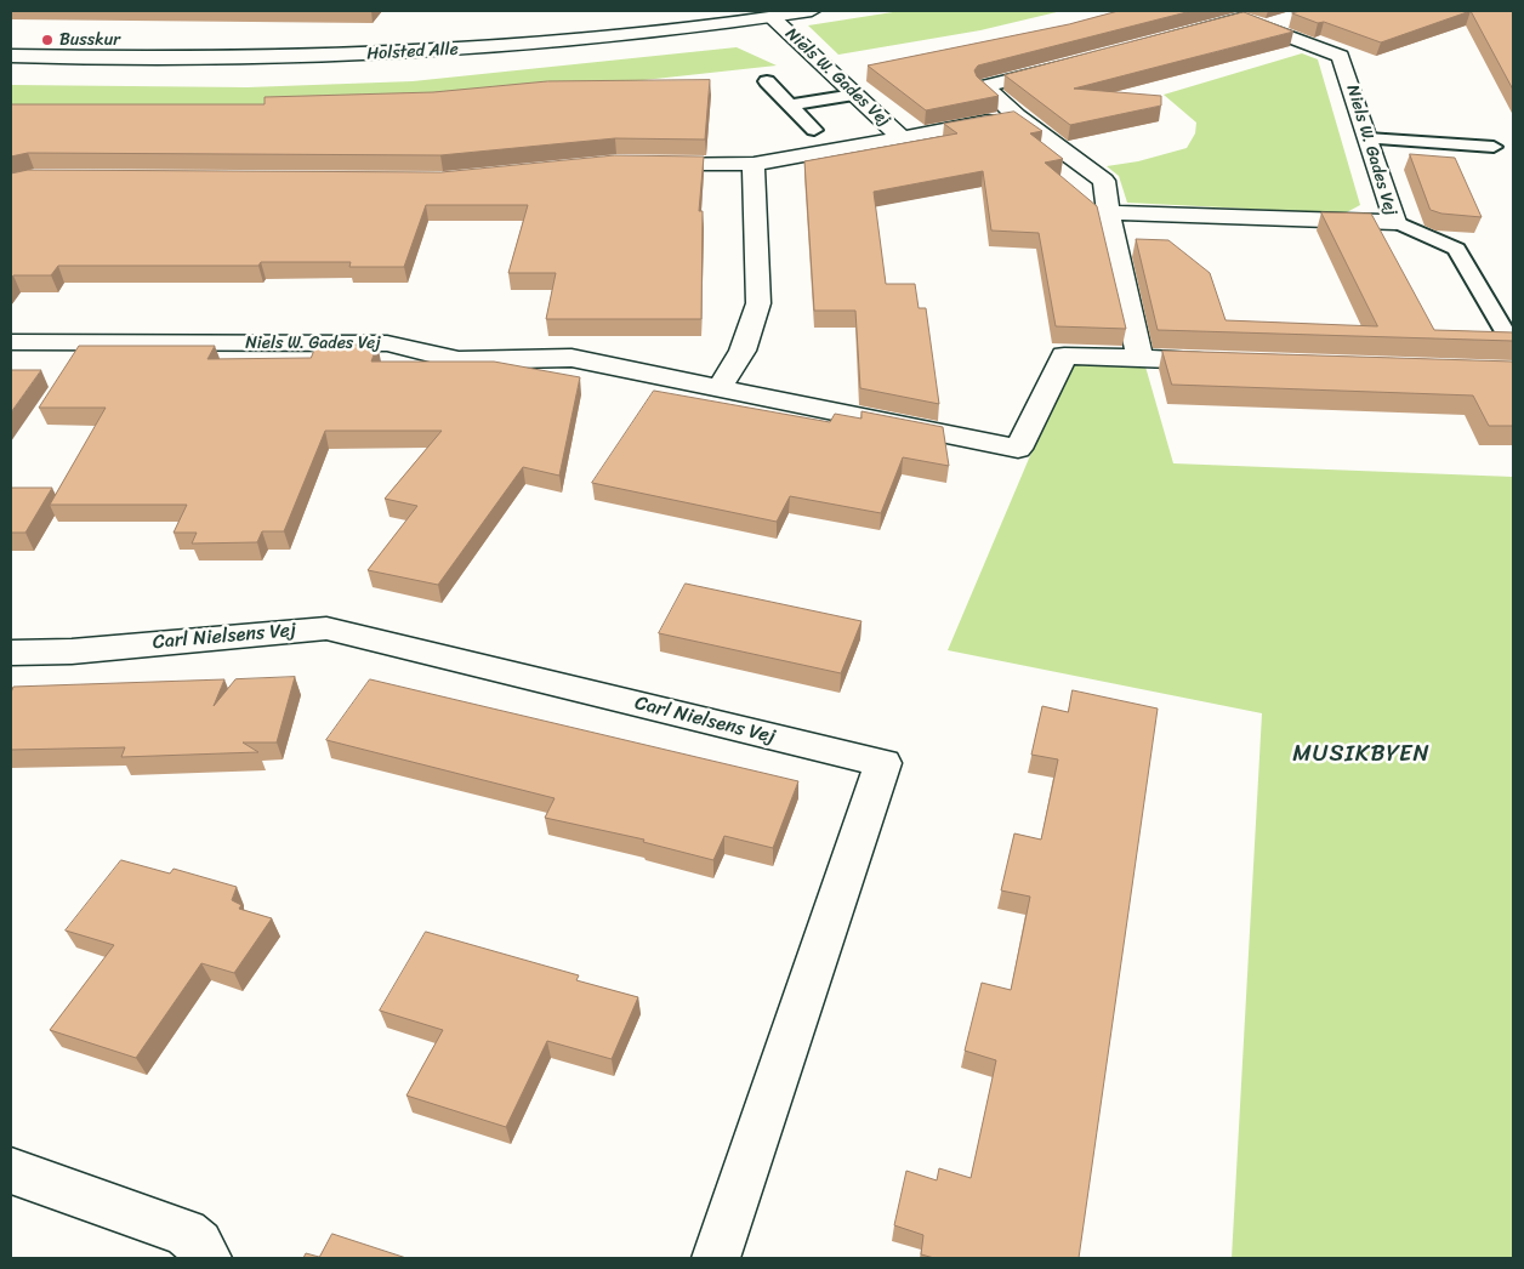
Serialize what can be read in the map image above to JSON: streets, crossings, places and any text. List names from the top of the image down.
{
  "streets": {
    "street": ["Holsted Alle", "Niels W. Gades Vej", "Carl Nielsens Vej"]
  },
  "crossings": [
    ["Holsted Alle", "Niels W. Gades Vej"]
  ],
  "districts": ["MUSIKBYEN"],
  "places": ["Busskur"]
}
